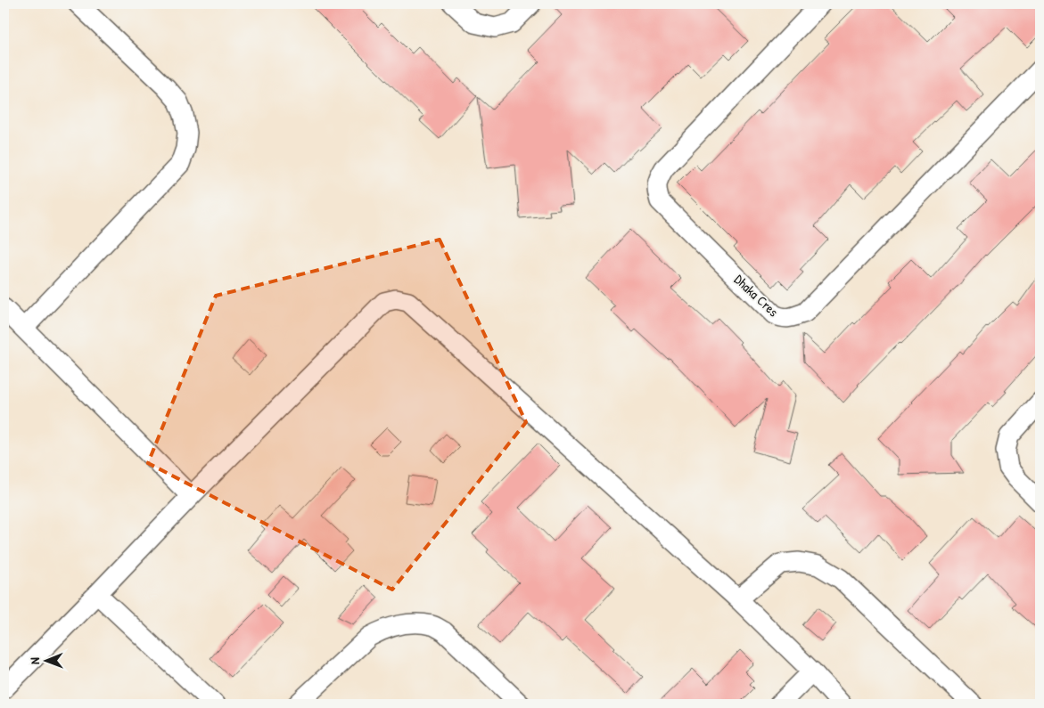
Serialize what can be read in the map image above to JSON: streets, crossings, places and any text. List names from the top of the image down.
{
  "streets": {
    "street": ["Dhaka Cres"]
  },
  "north": "left"
}
